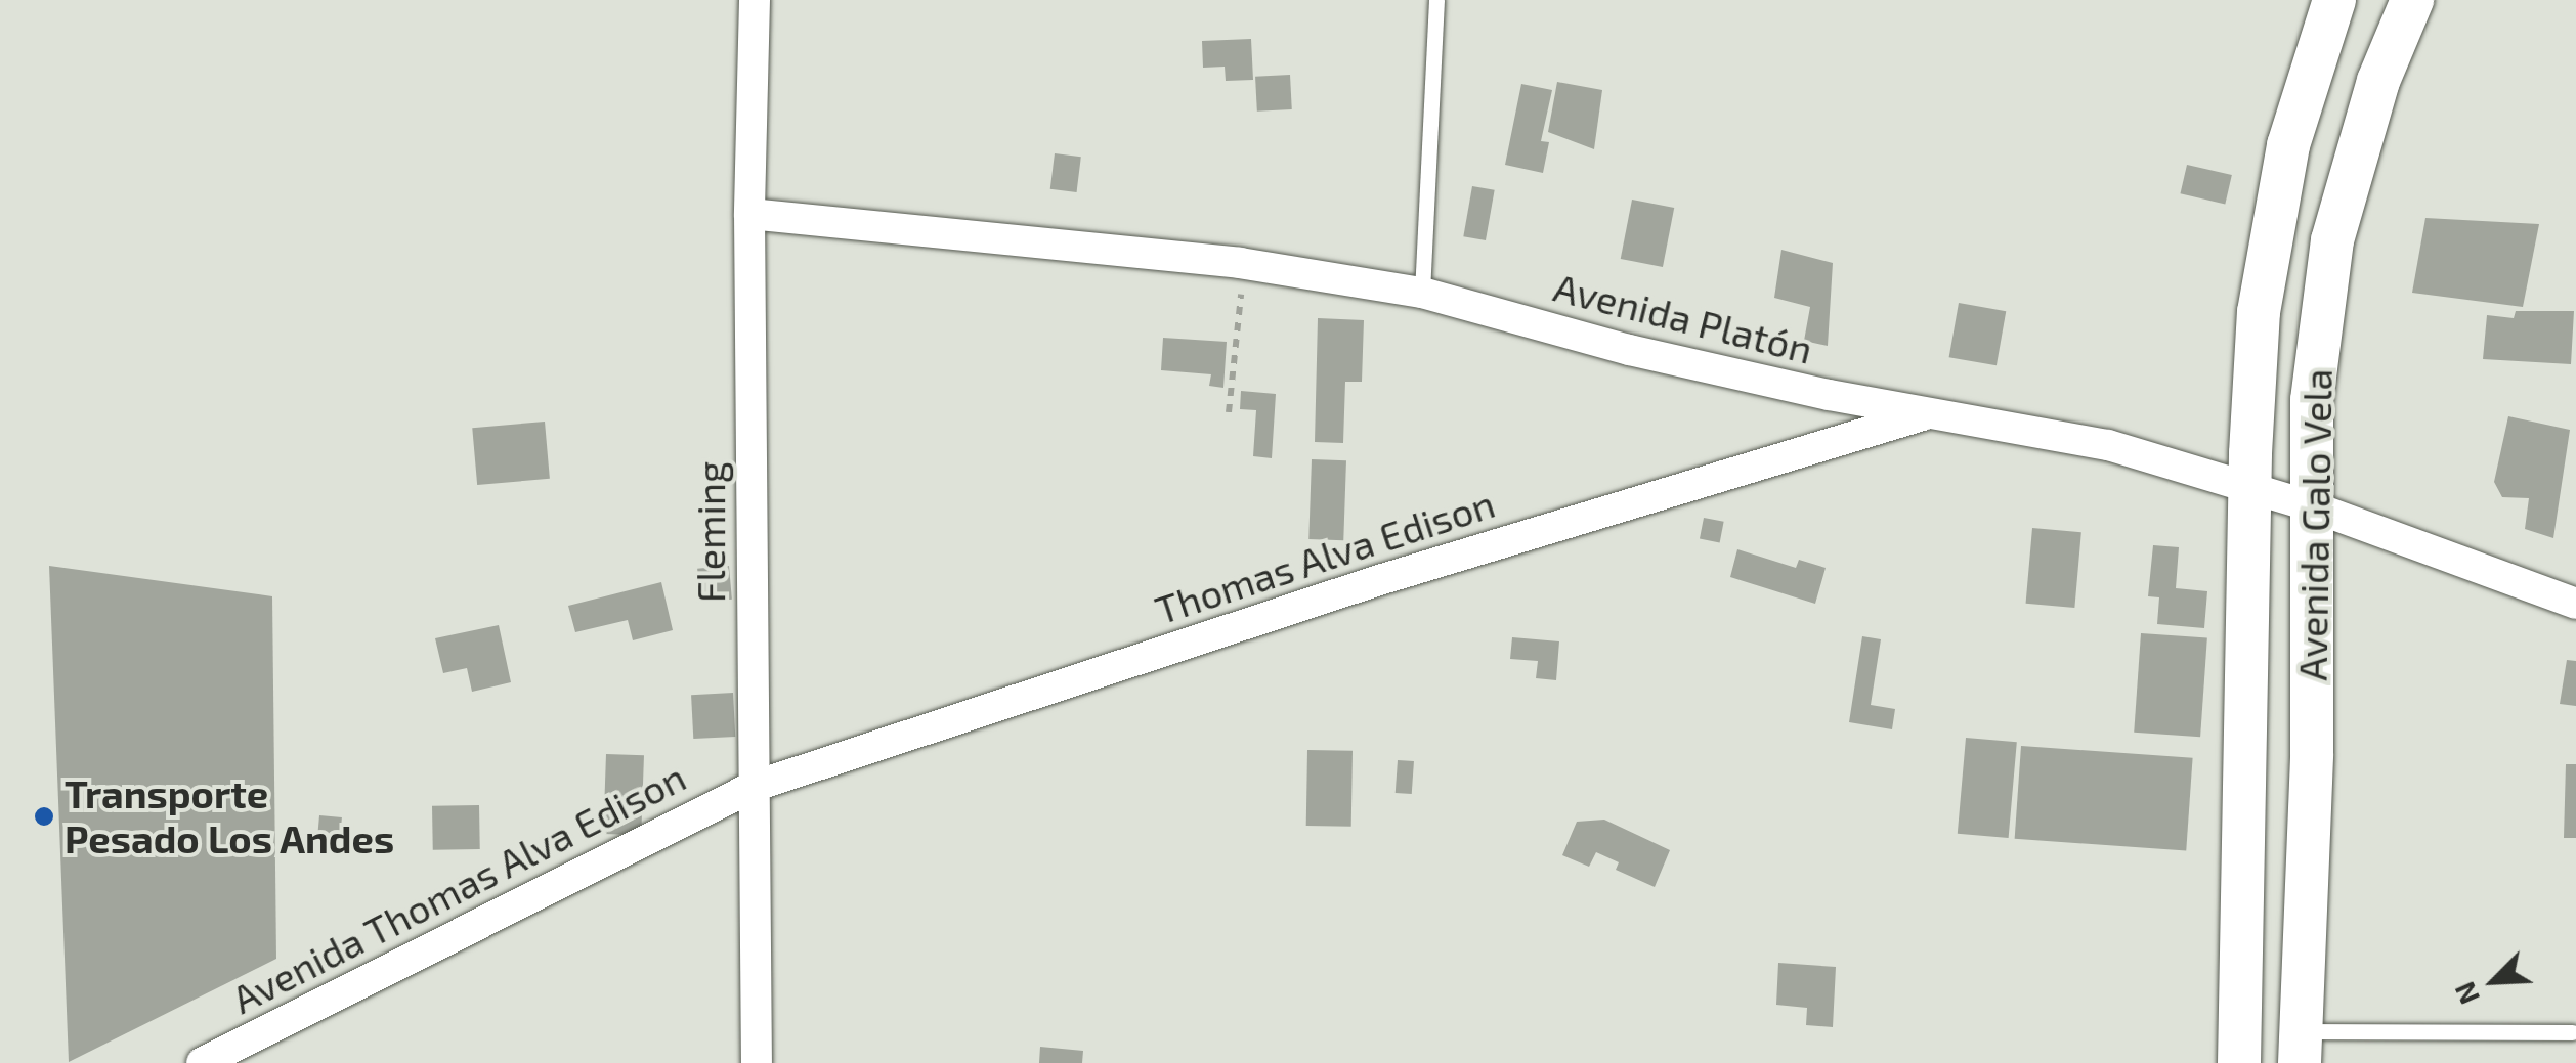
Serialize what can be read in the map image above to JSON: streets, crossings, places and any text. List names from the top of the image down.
{
  "streets": {
    "main road": ["Avenida Galo Vela"],
    "street": [
      "Avenida Platón",
      "Fleming",
      "Thomas Alva Edison",
      "Avenida Thomas Alva Edison"
    ]
  },
  "crossings": [
    ["Avenida Platón", "Avenida Galo Vela"],
    ["Avenida Platón", "Fleming"],
    ["Avenida Platón", "Thomas Alva Edison"],
    ["Fleming", "Thomas Alva Edison"],
    ["Fleming", "Avenida Thomas Alva Edison"],
    ["Thomas Alva Edison", "Avenida Thomas Alva Edison"]
  ],
  "places": ["Transporte Pesado Los Andes"],
  "north": "bottom left"
}
